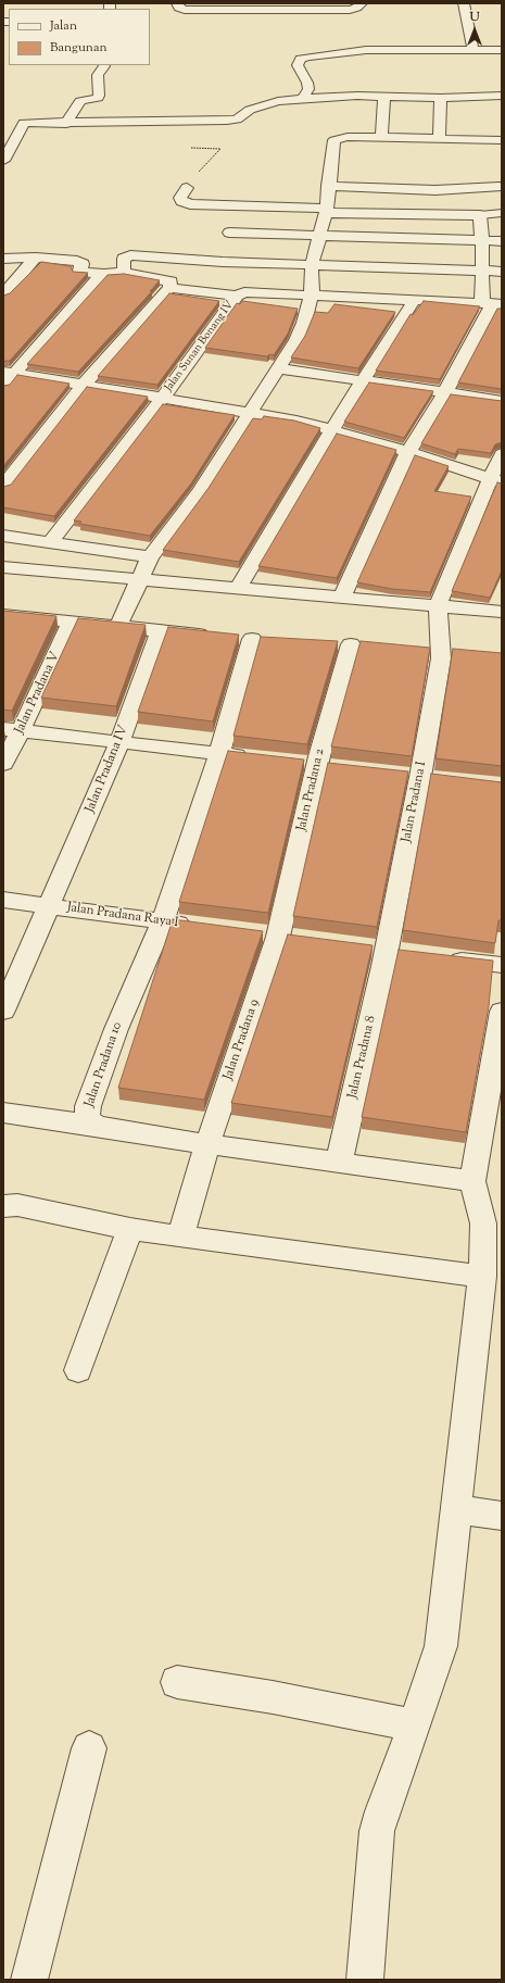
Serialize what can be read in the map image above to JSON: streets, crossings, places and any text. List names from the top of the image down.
{
  "streets": {
    "street": [
      "Jalan Sunan Bonang IV",
      "Jalan Pradana V",
      "Jalan Pradana IV",
      "Jalan Pradana 2",
      "Jalan Pradana I",
      "Jalan Pradana Raya I",
      "Jalan Pradana 9",
      "Jalan Pradana 8",
      "Jalan Pradana 10"
    ]
  },
  "crossings": [
    ["Jalan Pradana IV", "Jalan Pradana Raya I"],
    ["Jalan Pradana 2", "Jalan Pradana 9"],
    ["Jalan Pradana I", "Jalan Pradana 8"],
    ["Jalan Pradana Raya I", "Jalan Pradana 10"],
    ["Jalan Pradana 9", "Jalan Pradana 10"],
    ["Jalan Pradana 8", "Jalan Pradana 10"]
  ],
  "legend": ["Jalan", "Bangunan"],
  "north": "top"
}
